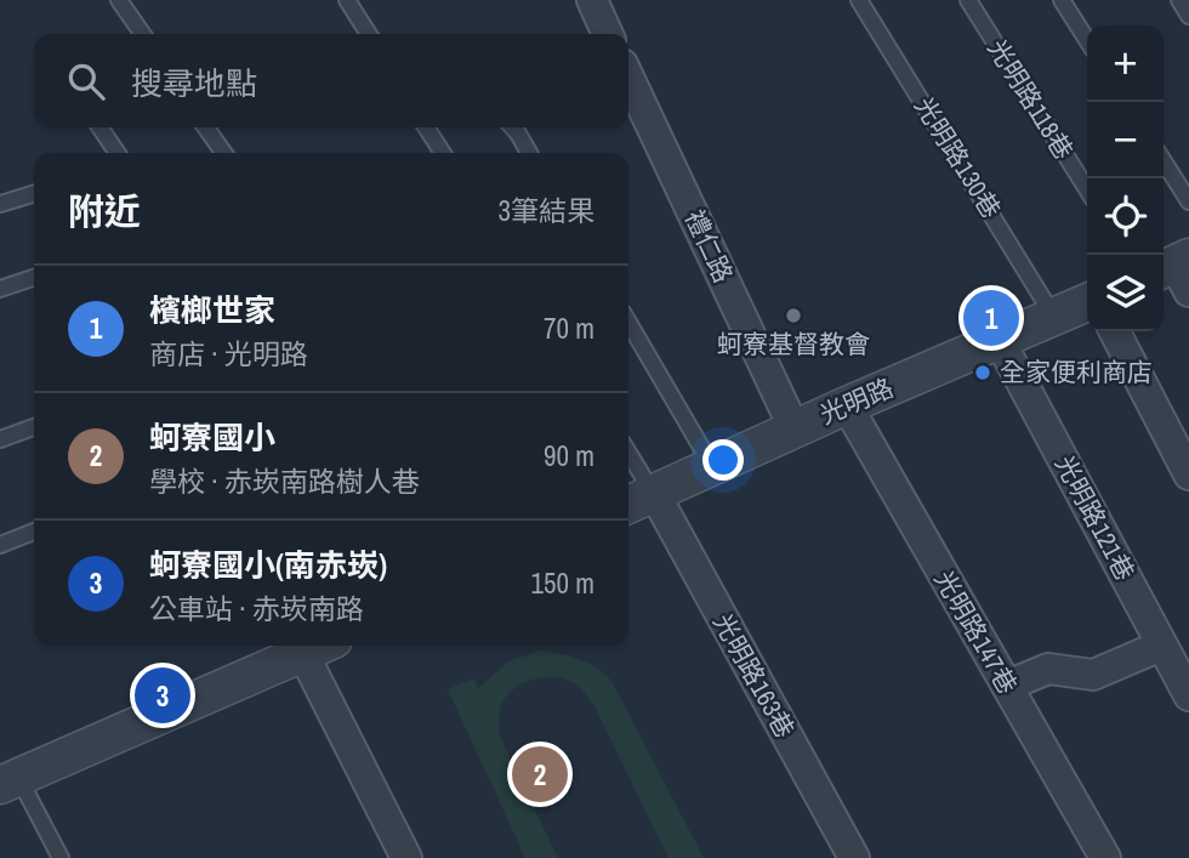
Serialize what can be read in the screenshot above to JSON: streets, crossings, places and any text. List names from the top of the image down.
{
  "streets": {
    "street": [
      "禮仁路",
      "光明路",
      "光明路121巷",
      "光明路147巷",
      "光明路163巷"
    ],
    "lane": ["光明路118巷", "光明路130巷"]
  },
  "crossings": [
    ["光明路130巷", "光明路"],
    ["禮仁路", "光明路"],
    ["光明路", "光明路121巷"],
    ["光明路", "光明路147巷"],
    ["光明路", "光明路163巷"]
  ],
  "places": ["蚵寮基督教會", "全家便利商店"],
  "page": {
    "map_buttons": ["+", "−"],
    "search": "搜尋地點",
    "heading": ["附近", "3筆結果"],
    "list": [
      {
        "mark": "1",
        "name": "檳榔世家",
        "note": "商店 · 光明路",
        "value": "70 m"
      },
      {
        "mark": "2",
        "name": "蚵寮國小",
        "note": "學校 · 赤崁南路樹人巷",
        "value": "90 m"
      },
      {
        "mark": "3",
        "name": "蚵寮國小(南赤崁)",
        "note": "公車站 · 赤崁南路",
        "value": "150 m"
      }
    ],
    "pins": ["1", "3", "2"]
  }
}
